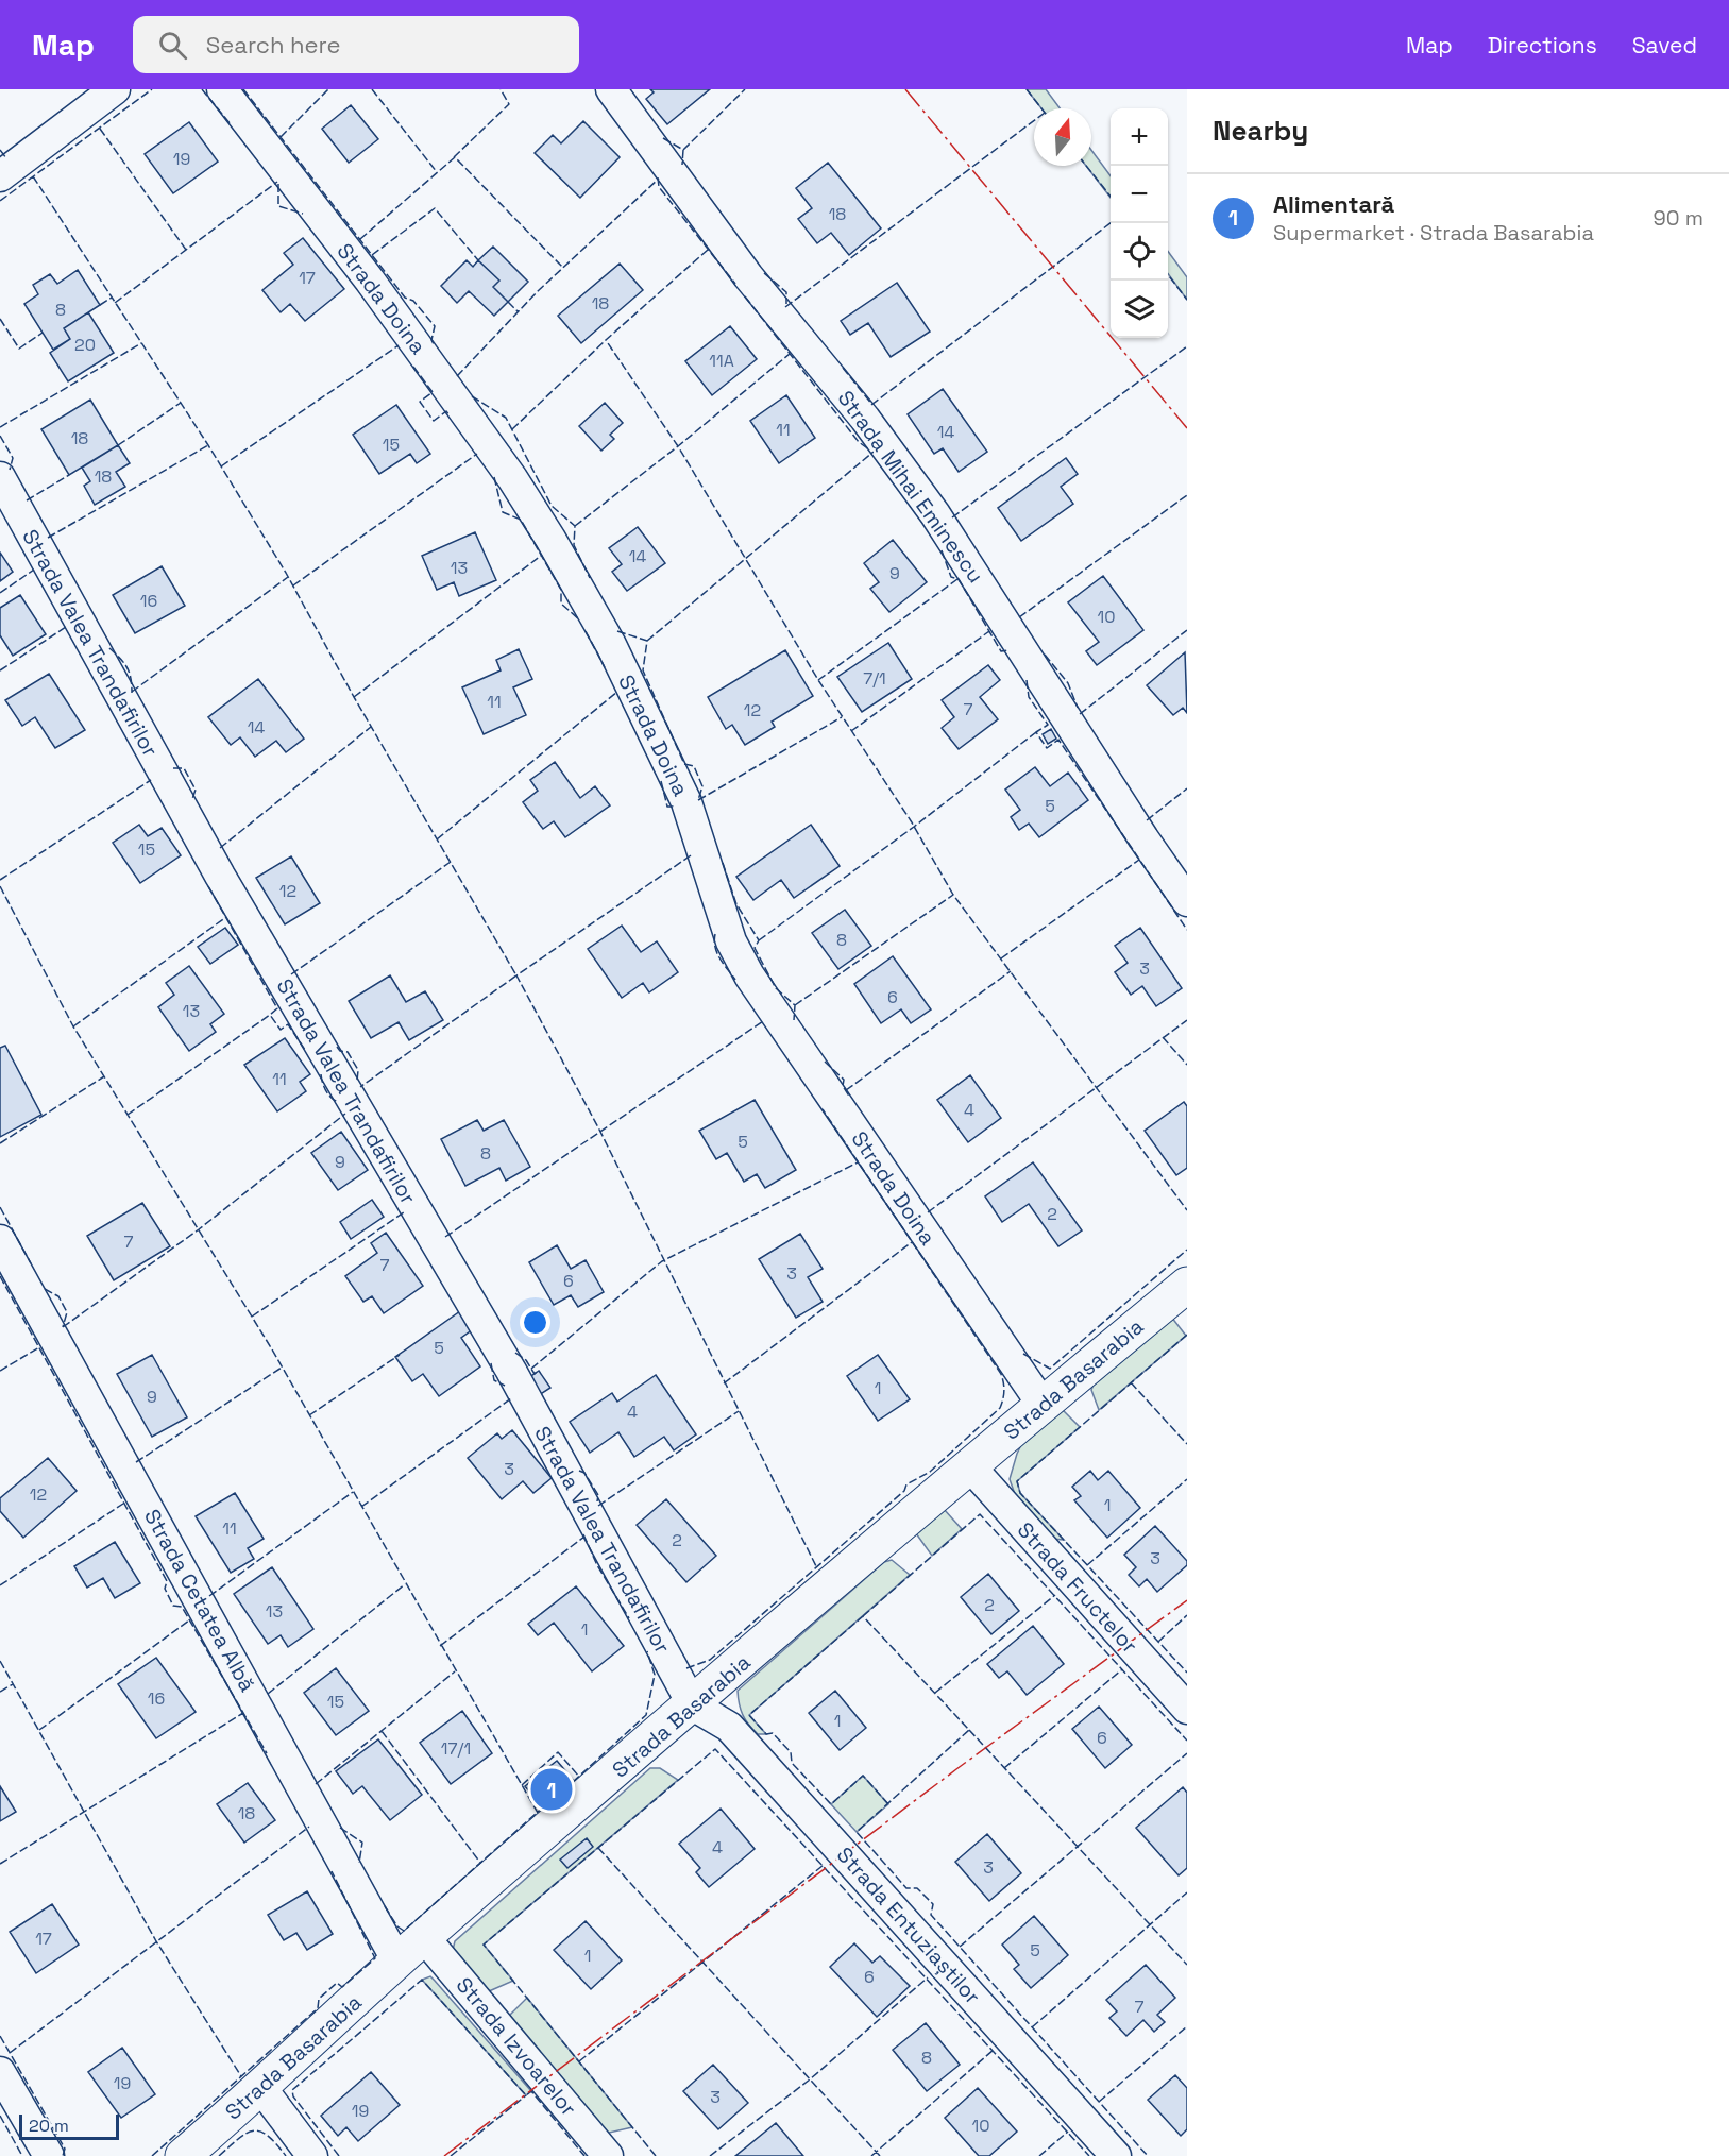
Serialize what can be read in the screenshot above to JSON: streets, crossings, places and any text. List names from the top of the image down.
{
  "streets": {
    "street": [
      "Strada Doina",
      "Strada Mihai Eminescu",
      "Strada Valea Trandafirilor",
      "Strada Basarabia",
      "Strada Fructelor",
      "Strada Cetatea Albă",
      "Strada Entuziaștilor",
      "Strada Izvoarelor"
    ]
  },
  "crossings": [
    ["Strada Doina", "Strada Basarabia"],
    ["Strada Valea Trandafirilor", "Strada Basarabia"],
    ["Strada Valea Trandafirilor", "Strada Entuziaștilor"],
    ["Strada Basarabia", "Strada Fructelor"],
    ["Strada Basarabia", "Strada Cetatea Albă"],
    ["Strada Basarabia", "Strada Entuziaștilor"],
    ["Strada Basarabia", "Strada Izvoarelor"]
  ],
  "house_numbers": [
    "19",
    "18",
    "17",
    "18",
    "8",
    "20",
    "11A",
    "11",
    "14",
    "18",
    "15",
    "18",
    "14",
    "13",
    "9",
    "16",
    "10",
    "7/1",
    "11",
    "7",
    "12",
    "14",
    "5",
    "15",
    "12",
    "8",
    "3",
    "6",
    "13",
    "11",
    "4",
    "5",
    "8",
    "9",
    "2",
    "7",
    "7",
    "3",
    "6",
    "5",
    "1",
    "9",
    "4",
    "3",
    "12",
    "1",
    "11",
    "2",
    "3",
    "2",
    "13",
    "1",
    "16",
    "15",
    "1",
    "6",
    "17/1",
    "18",
    "4",
    "3",
    "17",
    "5",
    "1",
    "6",
    "7",
    "8",
    "19",
    "3",
    "19",
    "10"
  ],
  "scale_bar": "20 m",
  "north": "top",
  "page": {
    "header": "Map",
    "search": "Search here",
    "nav": ["Map", "Directions", "Saved"],
    "heading": "Nearby",
    "map_buttons": ["+", "−"],
    "list": [
      {
        "mark": "1",
        "name": "Alimentară",
        "note": "Supermarket · Strada Basarabia",
        "value": "90 m"
      }
    ],
    "pins": "1",
    "scale": "20 m"
  }
}
